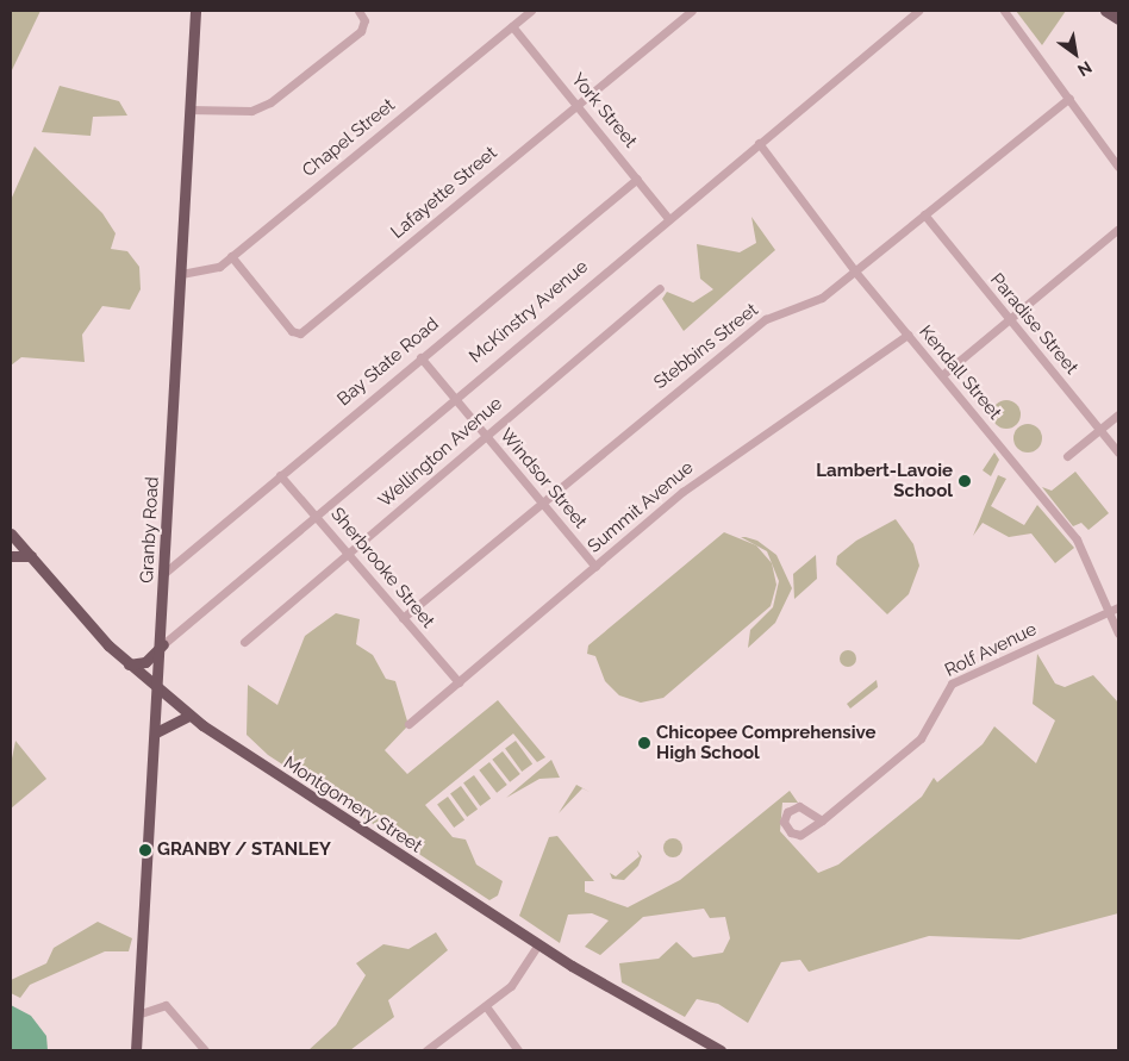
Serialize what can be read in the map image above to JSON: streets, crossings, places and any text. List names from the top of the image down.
{
  "streets": {
    "main road": ["Granby Road", "Montgomery Street"],
    "street": [
      "York Street",
      "Chapel Street",
      "Lafayette Street",
      "McKinstry Avenue",
      "Paradise Street",
      "Stebbins Street",
      "Bay State Road",
      "Kendall Street",
      "Wellington Avenue",
      "Windsor Street",
      "Summit Avenue",
      "Sherbrooke Street",
      "Rolf Avenue"
    ]
  },
  "crossings": [
    ["York Street", "Chapel Street"],
    ["York Street", "Lafayette Street"],
    ["York Street", "McKinstry Avenue"],
    ["York Street", "Bay State Road"],
    ["Chapel Street", "Lafayette Street"],
    ["Chapel Street", "Granby Road"],
    ["McKinstry Avenue", "Kendall Street"],
    ["McKinstry Avenue", "Windsor Street"],
    ["McKinstry Avenue", "Granby Road"],
    ["McKinstry Avenue", "Sherbrooke Street"],
    ["Paradise Street", "Stebbins Street"],
    ["Stebbins Street", "Kendall Street"],
    ["Stebbins Street", "Windsor Street"],
    ["Stebbins Street", "Sherbrooke Street"],
    ["Bay State Road", "Windsor Street"],
    ["Bay State Road", "Granby Road"],
    ["Bay State Road", "Sherbrooke Street"],
    ["Kendall Street", "Summit Avenue"],
    ["Kendall Street", "Rolf Avenue"],
    ["Wellington Avenue", "Windsor Street"],
    ["Wellington Avenue", "Sherbrooke Street"],
    ["Windsor Street", "Summit Avenue"],
    ["Summit Avenue", "Sherbrooke Street"],
    ["Granby Road", "Montgomery Street"]
  ],
  "places": ["Lambert-Lavoie School", "Chicopee Comprehensive High School", "GRANBY / STANLEY"],
  "north": "bottom right"
}
